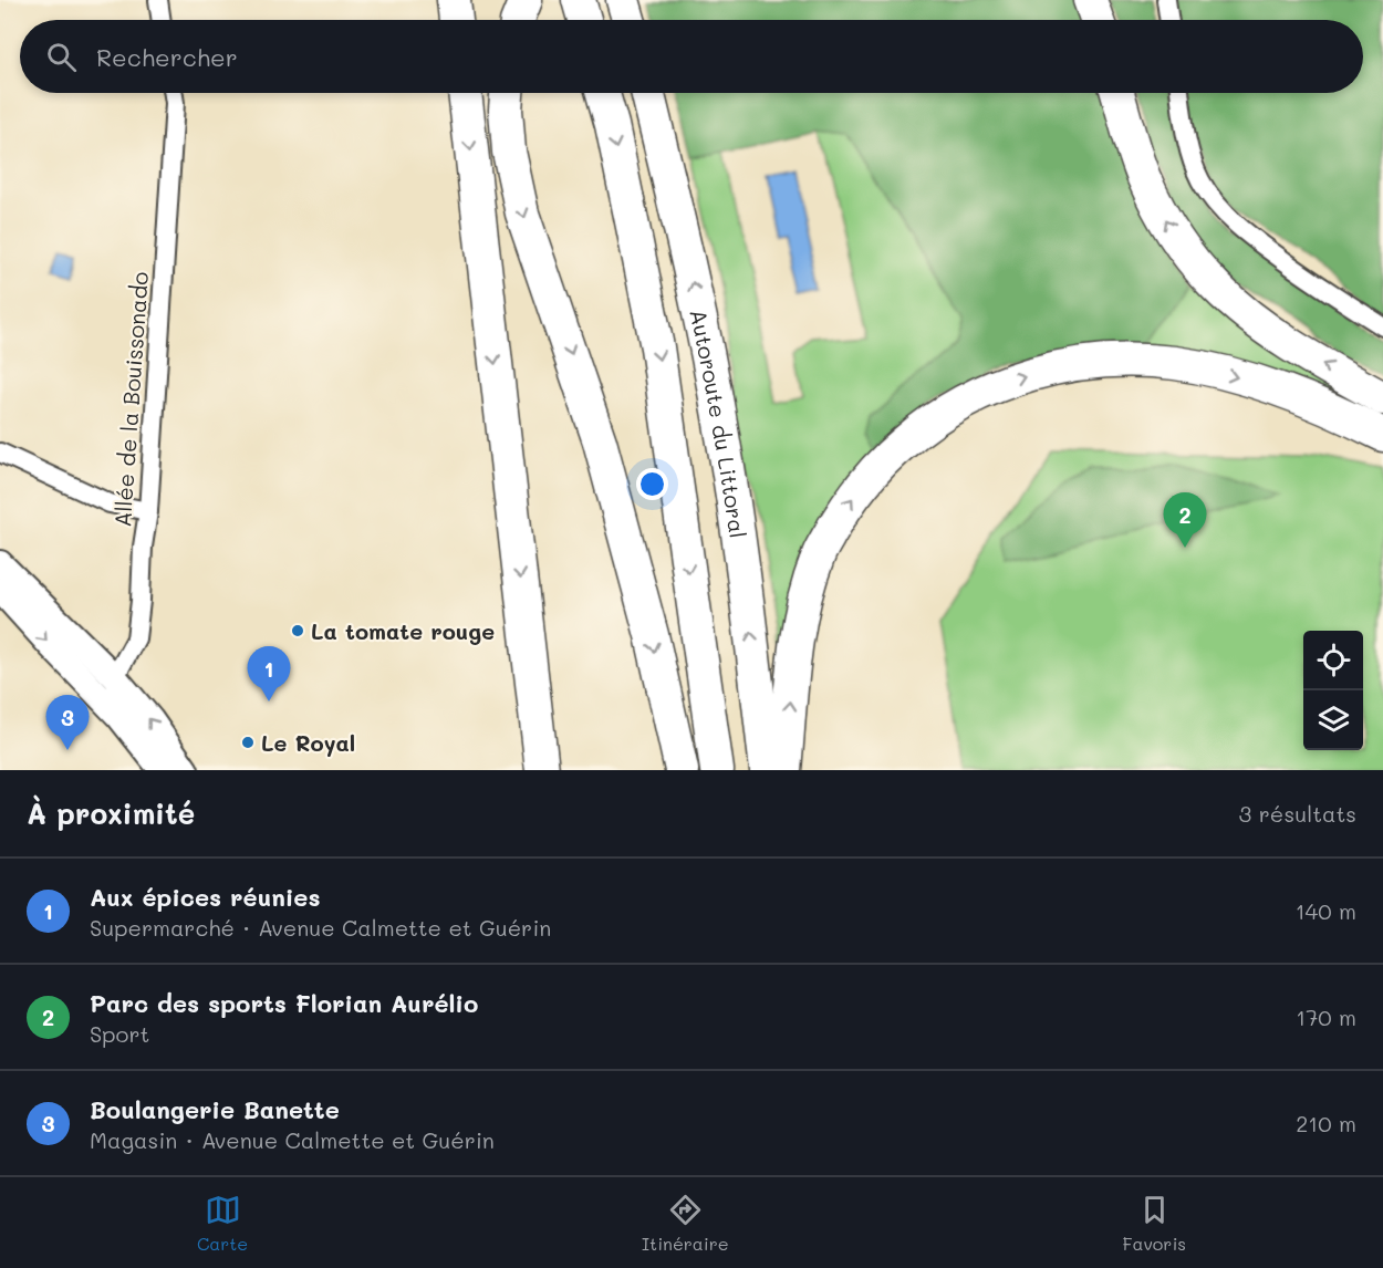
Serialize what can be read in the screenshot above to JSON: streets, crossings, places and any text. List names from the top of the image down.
{
  "streets": {
    "highway": ["Autoroute du Littoral"],
    "street": ["Allée de la Bouissonado"]
  },
  "places": ["La tomate rouge", "Le Royal"],
  "page": {
    "search": "Rechercher",
    "pins": ["2", "1", "3"],
    "heading": ["À proximité", "3 résultats"],
    "list": [
      {
        "mark": "1",
        "name": "Aux épices réunies",
        "note": "Supermarché · Avenue Calmette et Guérin",
        "value": "140 m"
      },
      {
        "mark": "2",
        "name": "Parc des sports Florian Aurélio",
        "note": "Sport",
        "value": "170 m"
      },
      {
        "mark": "3",
        "name": "Boulangerie Banette",
        "note": "Magasin · Avenue Calmette et Guérin",
        "value": "210 m"
      }
    ],
    "nav": ["Carte", "Itinéraire", "Favoris"]
  }
}
